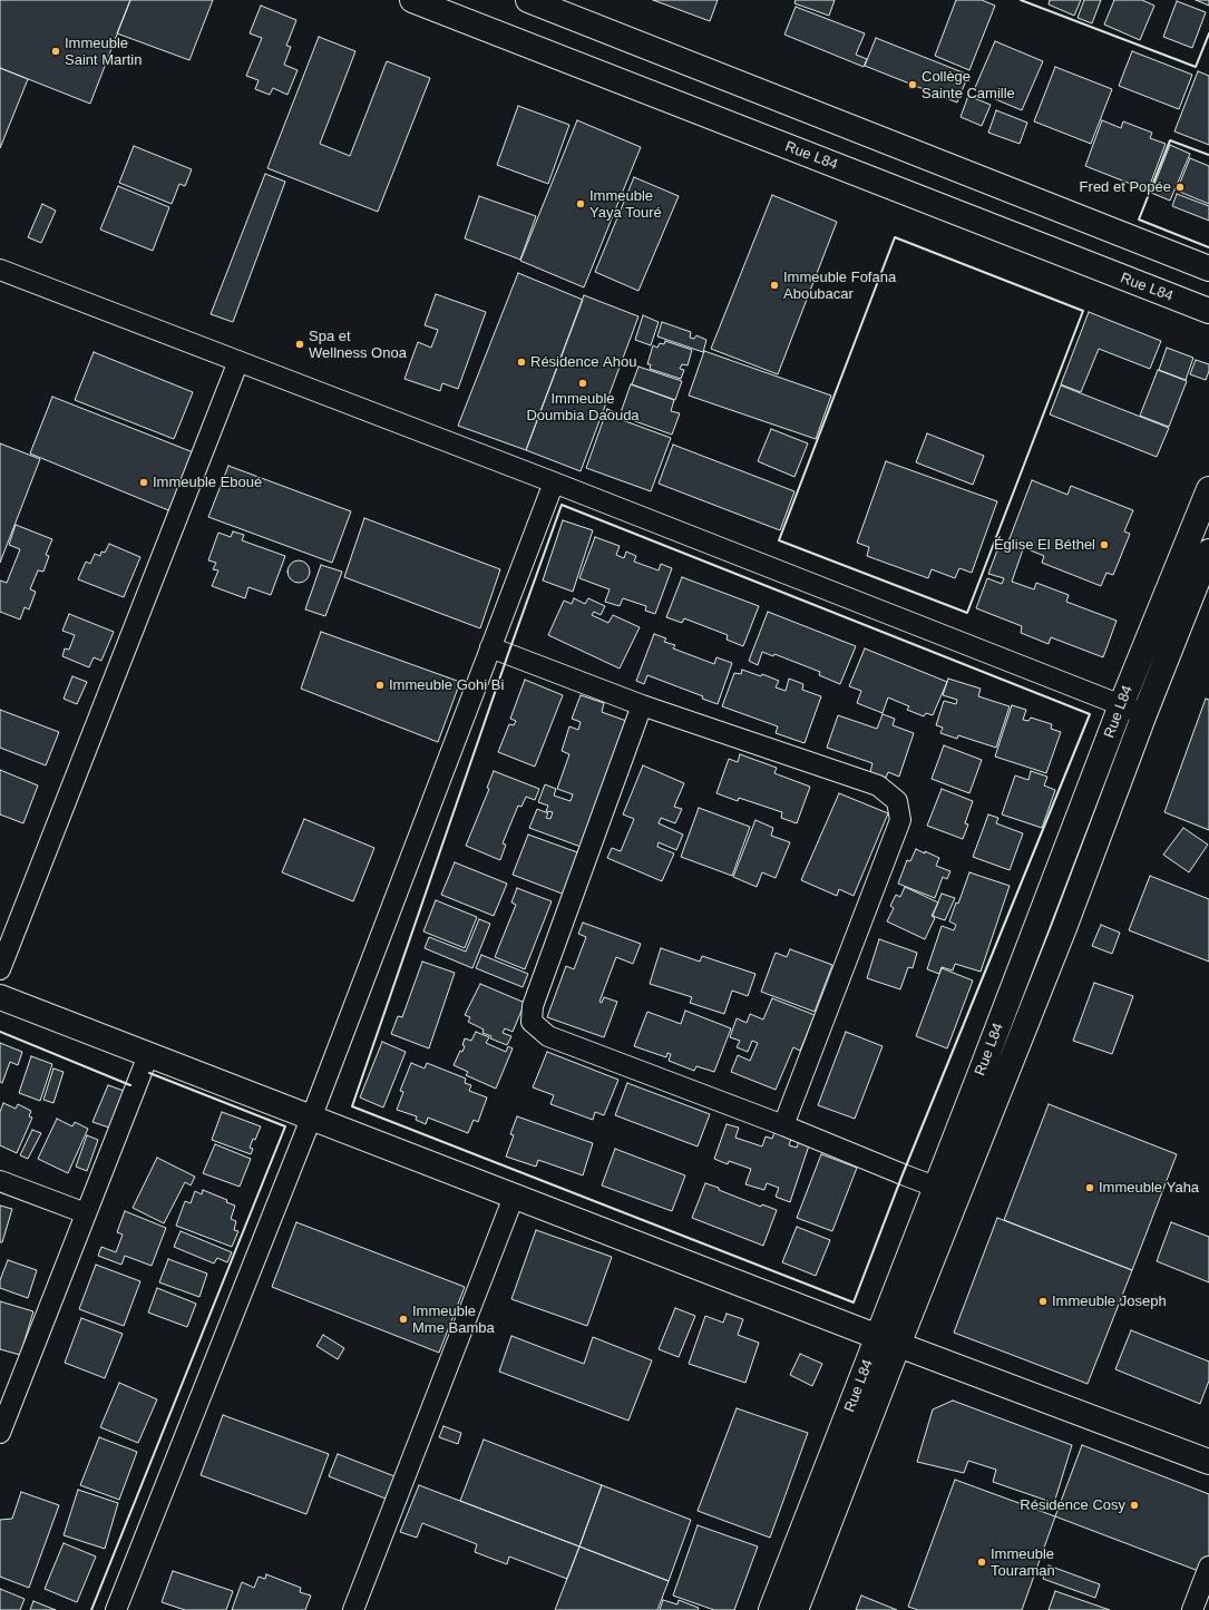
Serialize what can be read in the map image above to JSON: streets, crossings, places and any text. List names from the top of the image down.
{
  "streets": {
    "street": ["Rue L84"]
  },
  "places": [
    "Immeuble Saint Martin",
    "Collège Sainte Camille",
    "Fred et Popée",
    "Immeuble Yaya Touré",
    "Immeuble Fofana Aboubacar",
    "Spa et Wellness Onoa",
    "Résidence Ahou",
    "Immeuble Doumbia Daouda",
    "Immeuble Eboué",
    "Église El Béthel",
    "Immeuble Gohi Bi",
    "Immeuble Yaha",
    "Immeuble Joseph",
    "Immeuble Mme Bamba",
    "Résidence Cosy",
    "Immeuble Touraman"
  ]
}
